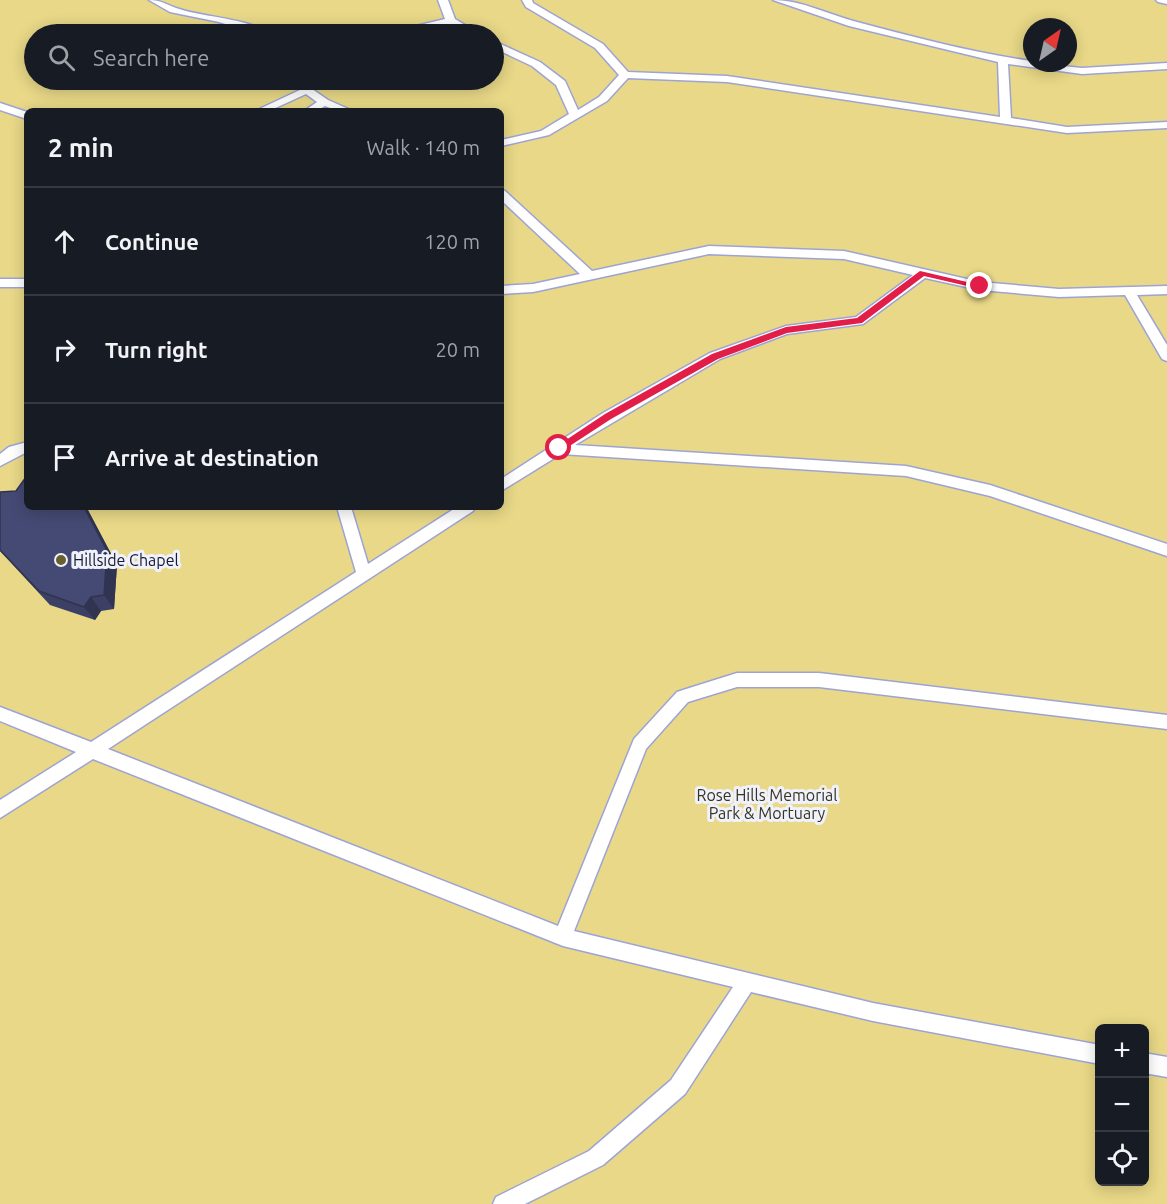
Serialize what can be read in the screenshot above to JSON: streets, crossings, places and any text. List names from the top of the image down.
{
  "parks": ["Rose Hills Memorial Park & Mortuary"],
  "places": ["Hillside Chapel"],
  "north": "top right",
  "page": {
    "search": "Search here",
    "heading": ["2 min", "Walk · 140 m"],
    "list": [
      ["Continue", "120 m"],
      ["Turn right", "20 m"],
      "Arrive at destination"
    ],
    "map_buttons": ["+", "−"]
  }
}
